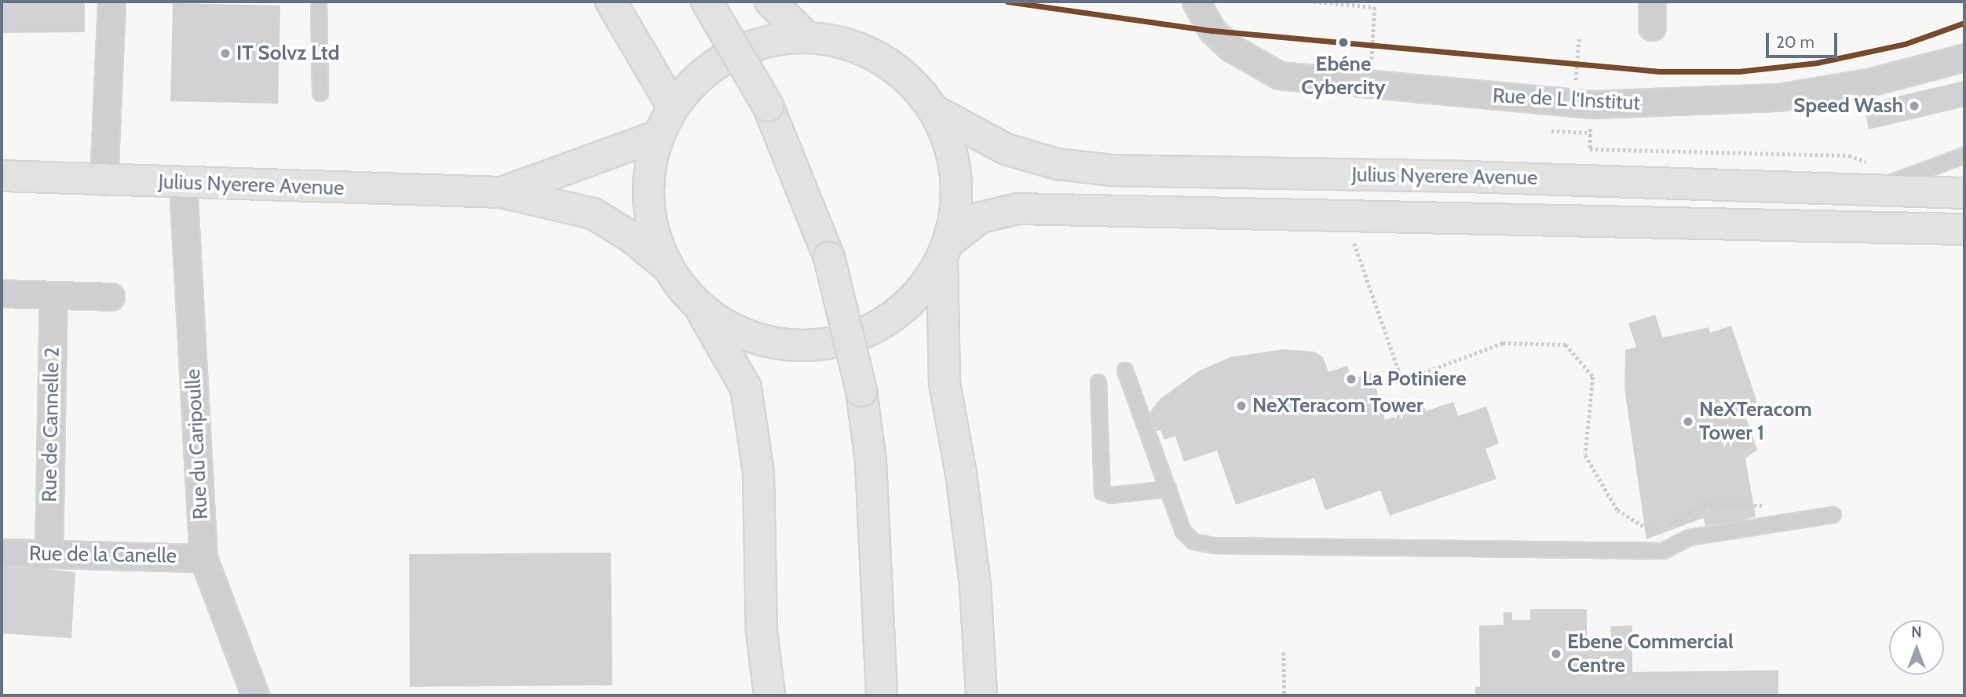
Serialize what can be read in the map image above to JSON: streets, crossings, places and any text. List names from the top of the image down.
{
  "streets": {
    "main road": ["Julius Nyerere Avenue"],
    "street": [
      "Rue de L l'Institut",
      "Rue de Cannelle 2",
      "Rue du Caripoulle",
      "Rue de la Canelle"
    ]
  },
  "crossings": [
    ["Julius Nyerere Avenue", "Rue du Caripoulle"],
    ["Rue de Cannelle 2", "Rue de la Canelle"],
    ["Rue du Caripoulle", "Rue de la Canelle"]
  ],
  "places": [
    "Ebéne Cybercity",
    "IT Solvz Ltd",
    "Speed Wash",
    "La Potiniere",
    "NeXTeracom Tower",
    "NeXTeracom Tower 1",
    "Ebene Commercial Centre"
  ],
  "scale_bar": "20 m",
  "north": "top"
}
